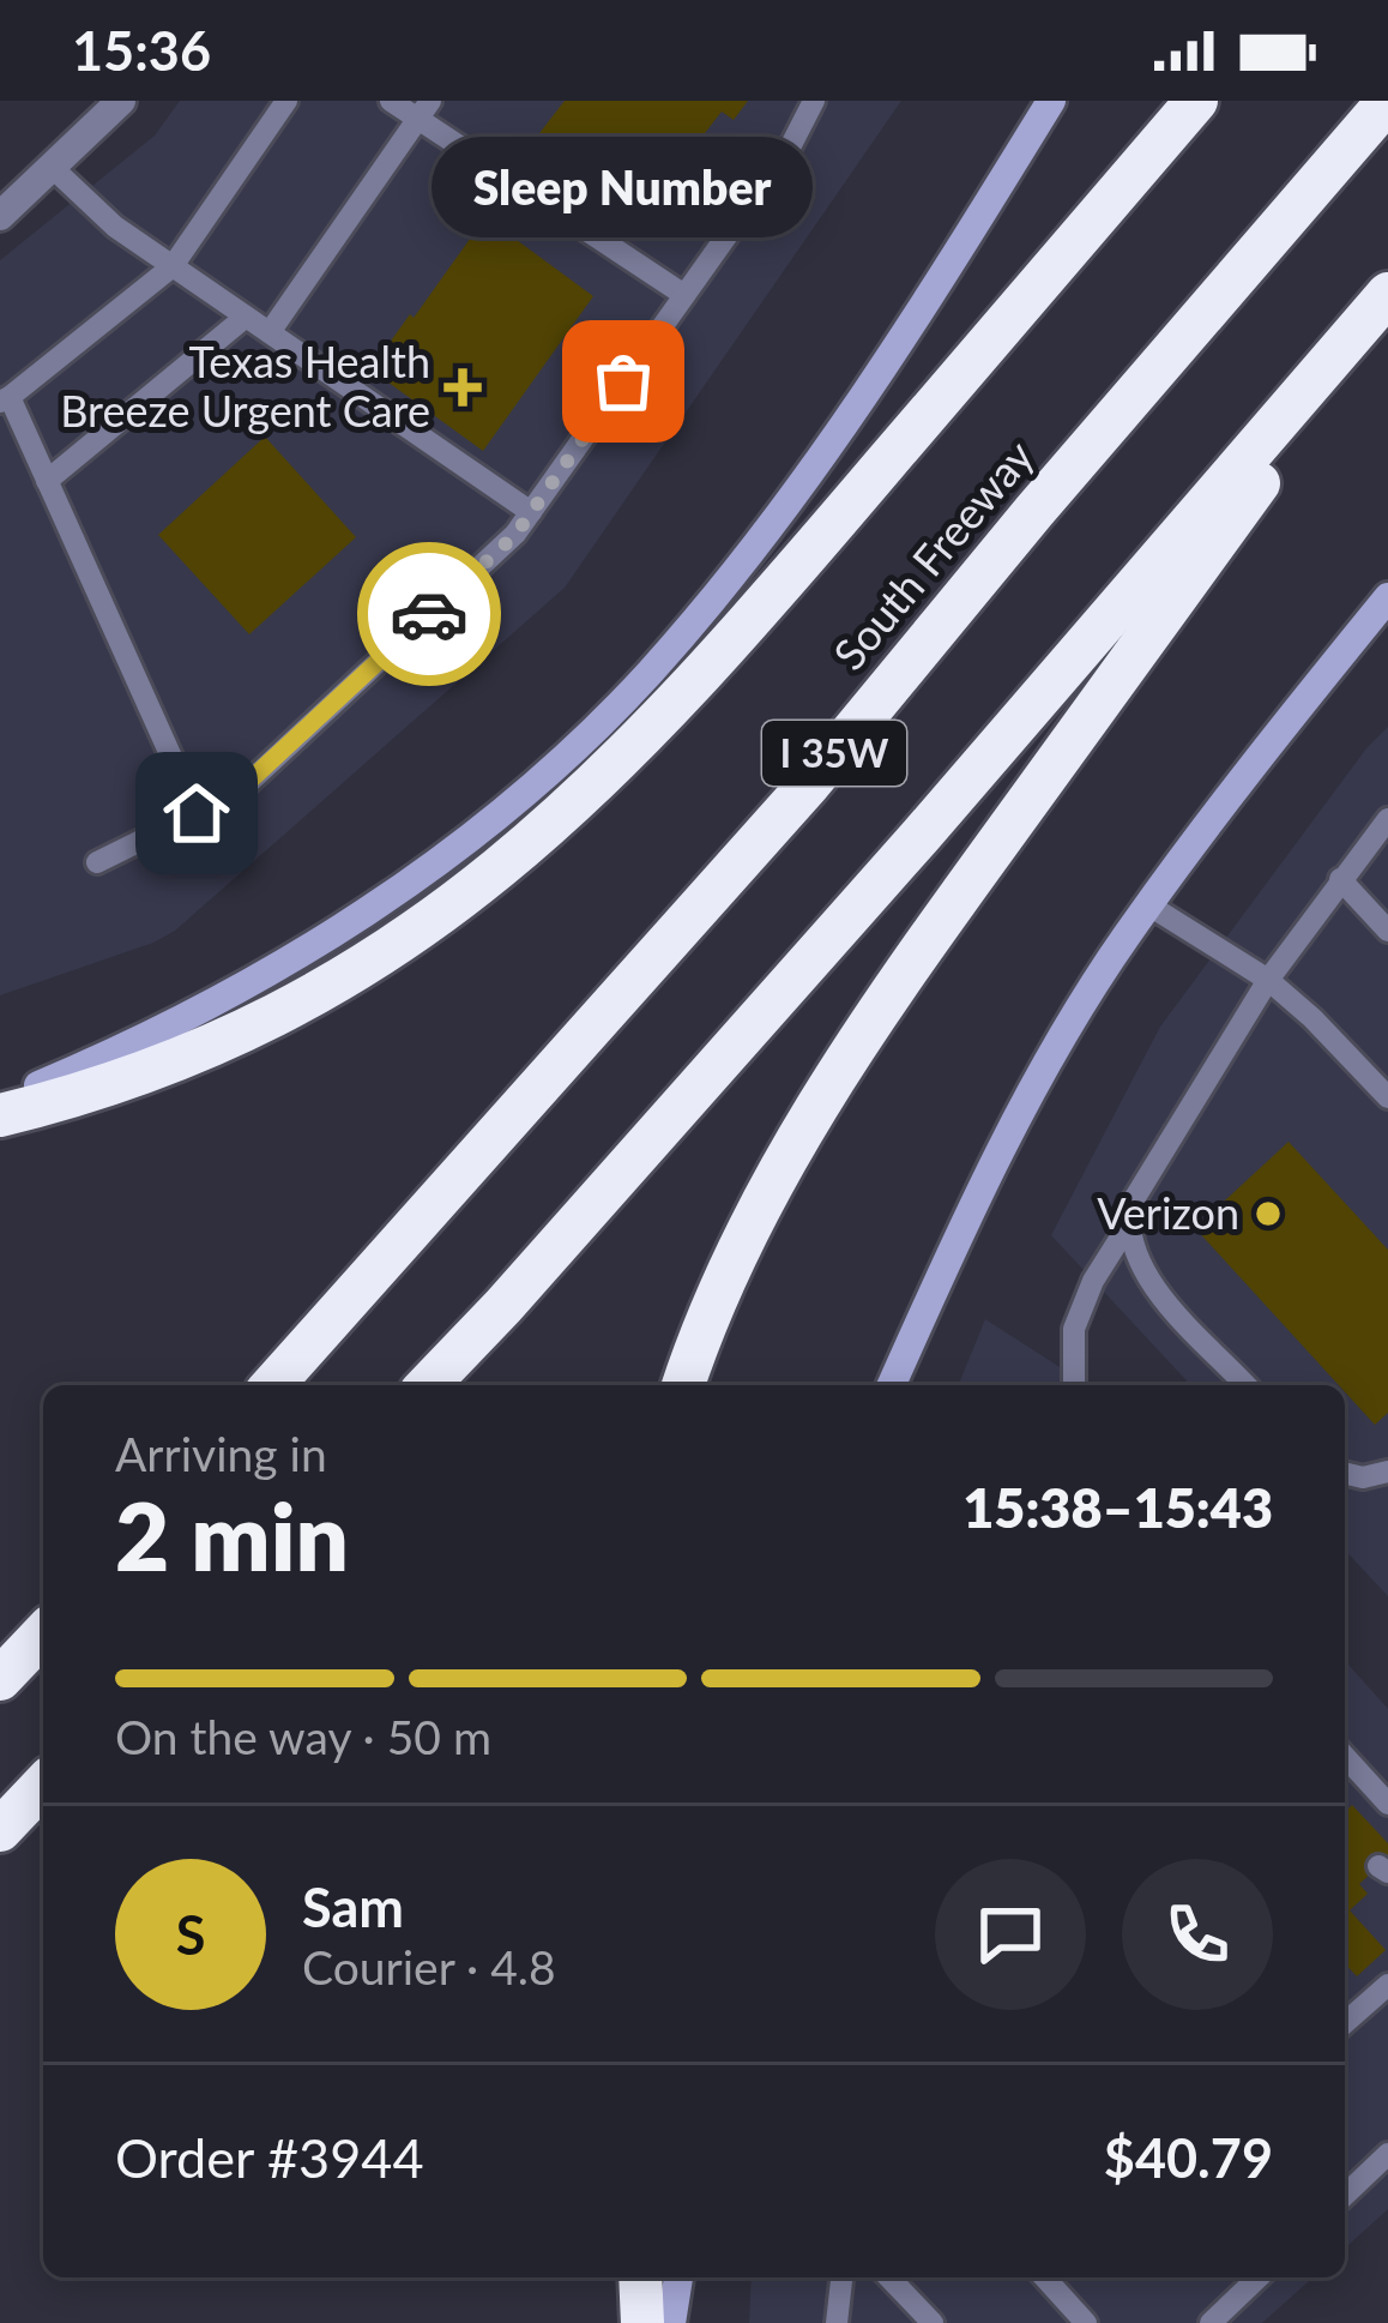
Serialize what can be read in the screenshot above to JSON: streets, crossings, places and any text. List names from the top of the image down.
{
  "streets": {
    "highway": ["South Freeway", "I 35W"]
  },
  "places": {
    "other": ["Sleep Number", "Verizon"],
    "health": ["Texas Health Breeze Urgent Care"]
  },
  "page": {
    "status": "15:36",
    "bubble": "Sleep Number",
    "heading": ["2 min", "Arriving in", "15:38–15:43"],
    "panel": [
      "Sam",
      "Courier · 4.8",
      "Order #3944",
      "$40.79"
    ],
    "bar": "On the way · 50 m",
    "round": "S"
  }
}
